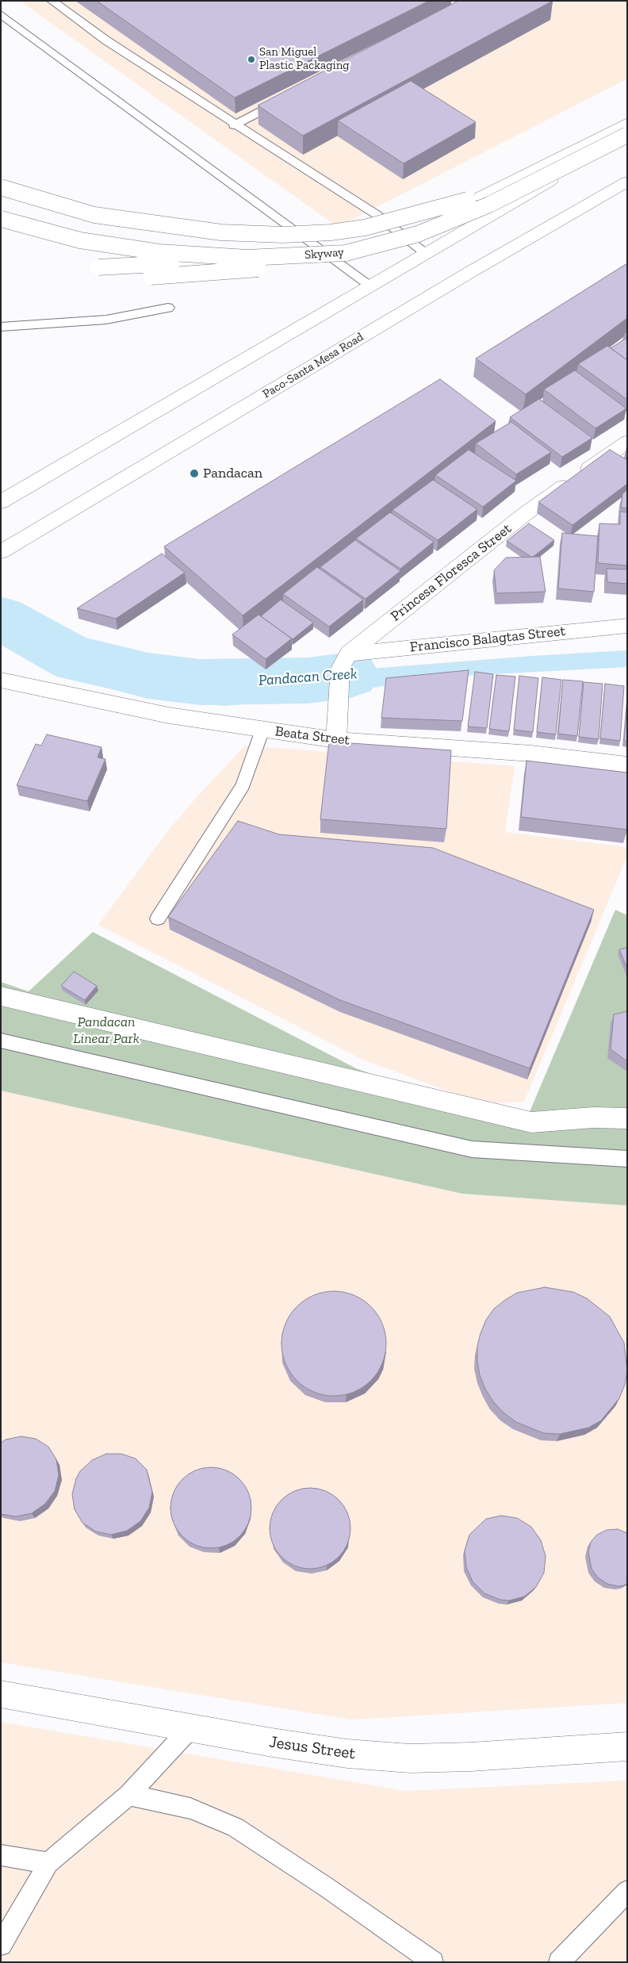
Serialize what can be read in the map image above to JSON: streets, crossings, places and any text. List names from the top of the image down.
{
  "streets": {
    "main road": [
      "Skyway",
      "Paco-Santa Mesa Road",
      "Princesa Floresca Street",
      "Francisco Balagtas Street",
      "Beata Street",
      "Jesus Street"
    ]
  },
  "crossings": [
    ["Princesa Floresca Street", "Francisco Balagtas Street"]
  ],
  "water": ["Pandacan Creek"],
  "parks": ["Pandacan Linear Park"],
  "places": ["San Miguel Plastic Packaging", "Pandacan"]
}
